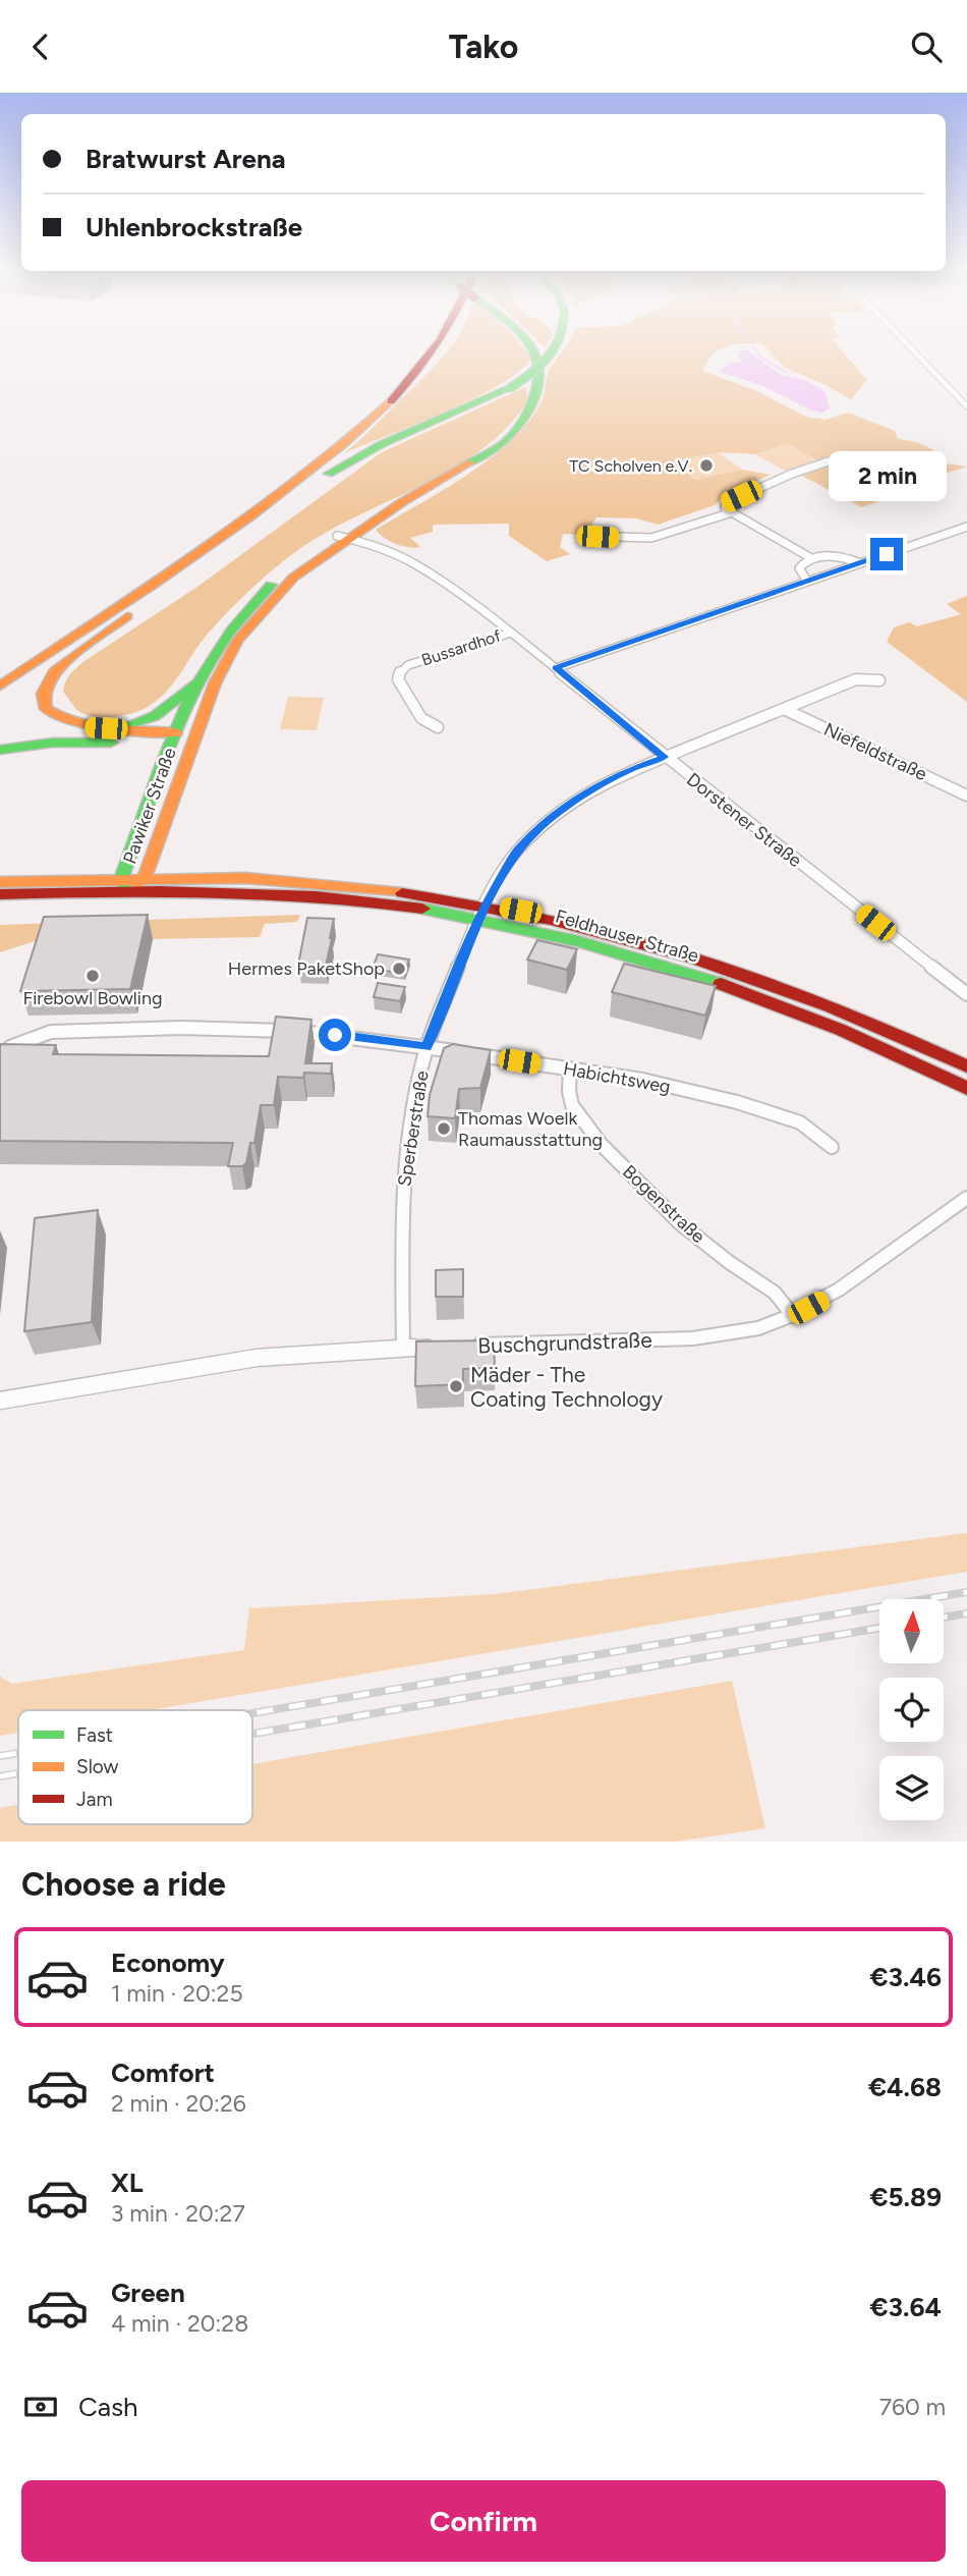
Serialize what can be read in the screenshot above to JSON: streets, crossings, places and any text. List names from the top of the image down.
{
  "streets": {
    "main road": ["Pawiker Straße", "Feldhauser Straße"],
    "street": [
      "Bussardhof",
      "Niefeldstraße",
      "Dorstener Straße",
      "Habichtsweg",
      "Sperberstraße",
      "Bogenstraße",
      "Buschgrundstraße"
    ]
  },
  "crossings": [
    ["Bussardhof", "Dorstener Straße"],
    ["Niefeldstraße", "Dorstener Straße"],
    ["Niefeldstraße", "Sperberstraße"],
    ["Pawiker Straße", "Dorstener Straße"],
    ["Pawiker Straße", "Feldhauser Straße"],
    ["Dorstener Straße", "Sperberstraße"],
    ["Feldhauser Straße", "Sperberstraße"],
    ["Habichtsweg", "Sperberstraße"],
    ["Habichtsweg", "Bogenstraße"],
    ["Bogenstraße", "Buschgrundstraße"]
  ],
  "places": [
    "TC Scholven e.V.",
    "Hermes PaketShop",
    "Firebowl Bowling",
    "Thomas Woelk Raumausstattung",
    "Mäder - The Coating Technology"
  ],
  "legend": ["Fast", "Slow", "Jam"],
  "north": "top",
  "page": {
    "header": "Tako",
    "banner": ["Bratwurst Arena", "Uhlenbrockstraße"],
    "bubble": "2 min",
    "heading": "Choose a ride",
    "list": [
      {
        "name": "Economy",
        "note": "1 min · 20:25",
        "value": "€3.46"
      },
      {
        "name": "Comfort",
        "note": "2 min · 20:26",
        "value": "€4.68"
      },
      {
        "name": "XL",
        "note": "3 min · 20:27",
        "value": "€5.89"
      },
      {
        "name": "Green",
        "note": "4 min · 20:28",
        "value": "€3.64"
      }
    ],
    "pay": ["Cash", "760 m"],
    "buttons": "Confirm"
  }
}
